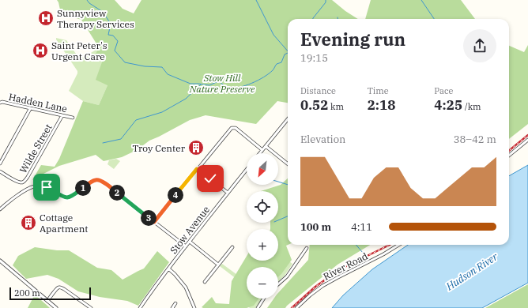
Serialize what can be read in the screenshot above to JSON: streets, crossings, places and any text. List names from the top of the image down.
{
  "streets": {
    "street": [
      "Hadden Lane",
      "Wilde Street",
      "Stow Avenue",
      "River Road"
    ]
  },
  "crossings": [
    ["Hadden Lane", "Wilde Street"]
  ],
  "water": ["Hudson River"],
  "parks": ["Stow Hill Nature Preserve"],
  "places": {
    "hospital": ["Sunnyview Therapy Services", "Saint Peter's Urgent Care"],
    "building": ["Troy Center", "Cottage Apartment"]
  },
  "scale_bar": "200 m",
  "north": "bottom left",
  "page": {
    "heading": ["Evening run", "19:15"],
    "stats": [
      ["Distance", "0.52 km"],
      ["Time", "2:18"],
      ["Pace", "4:25 /km"]
    ],
    "chart": ["Elevation", "38–42 m"],
    "map_buttons": ["+", "−"],
    "pins": [
      "1",
      "2",
      "4",
      "3"
    ],
    "list": [
      {
        "name": "100 m",
        "note": "4:11"
      }
    ],
    "scale": "200 m"
  }
}
